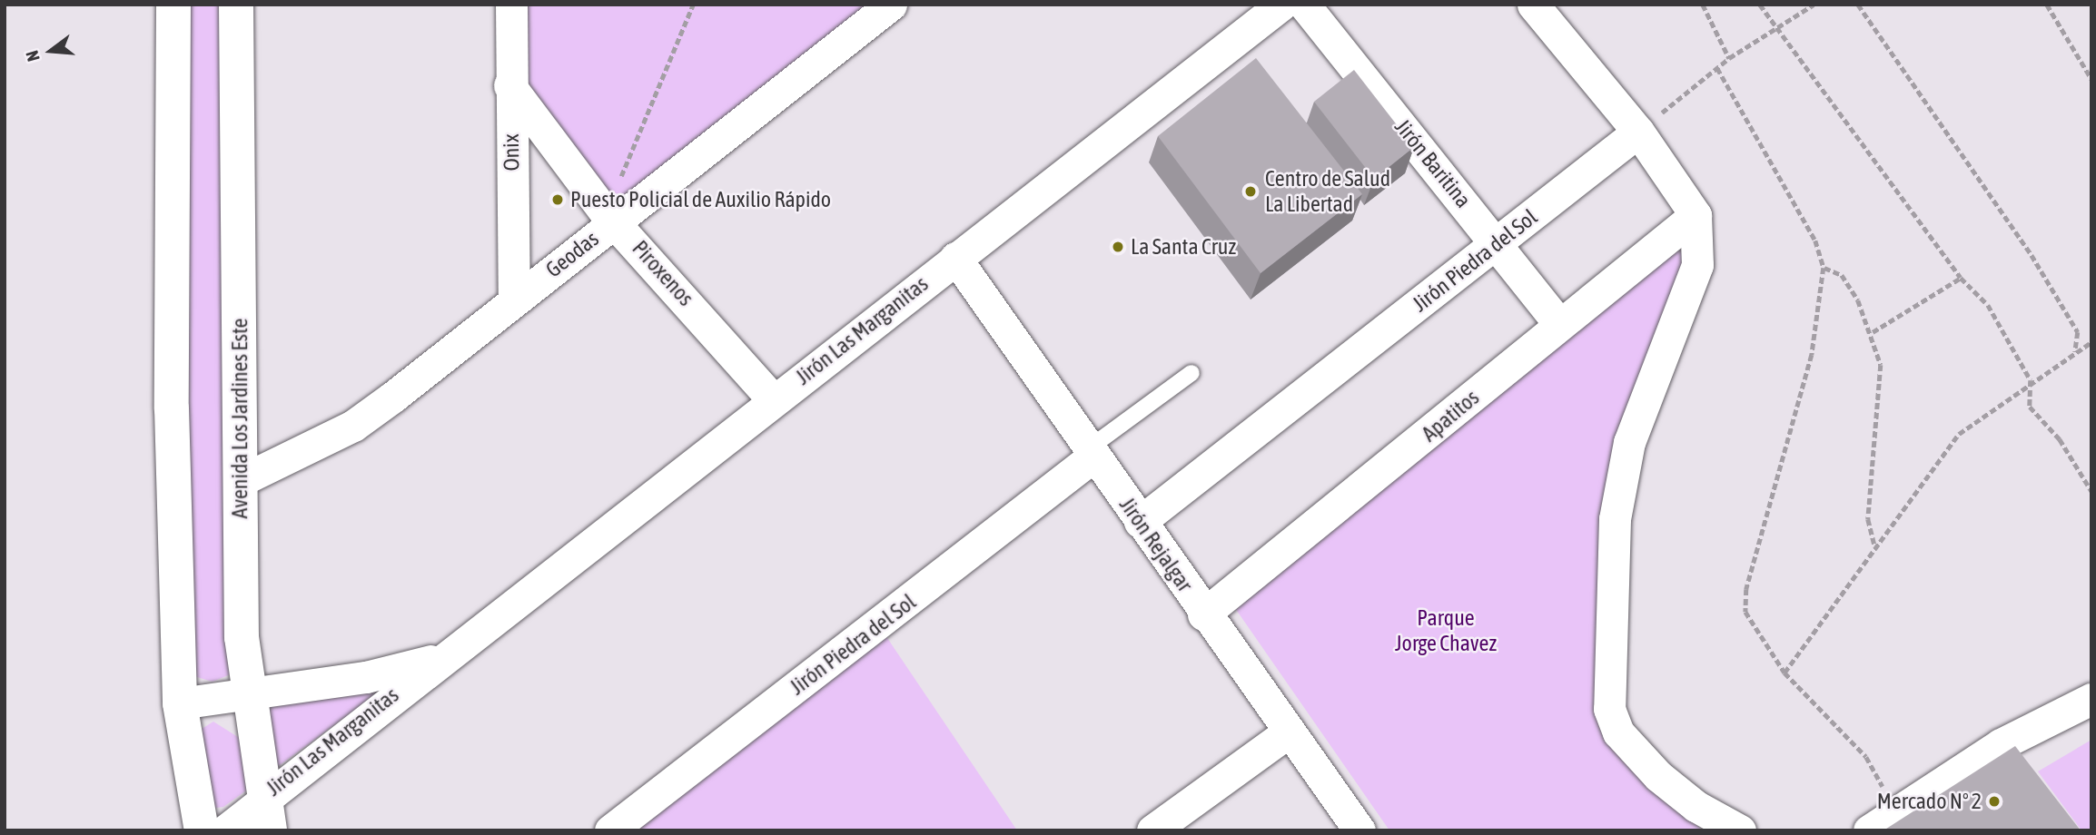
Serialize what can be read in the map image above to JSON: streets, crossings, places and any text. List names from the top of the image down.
{
  "streets": {
    "street": [
      "Onix",
      "Jirón Baritina",
      "Geodas",
      "Jirón Piedra del Sol",
      "Piroxenos",
      "Jirón Las Marganitas",
      "Apatitos",
      "Avenida Los Jardines Este",
      "Jirón Rejalgar"
    ]
  },
  "crossings": [
    ["Onix", "Geodas"],
    ["Onix", "Piroxenos"],
    ["Jirón Baritina", "Jirón Piedra del Sol"],
    ["Jirón Baritina", "Apatitos"],
    ["Geodas", "Piroxenos"],
    ["Geodas", "Avenida Los Jardines Este"],
    ["Jirón Piedra del Sol", "Jirón Rejalgar"],
    ["Piroxenos", "Jirón Las Marganitas"],
    ["Jirón Las Marganitas", "Avenida Los Jardines Este"],
    ["Jirón Las Marganitas", "Jirón Rejalgar"],
    ["Apatitos", "Jirón Rejalgar"]
  ],
  "parks": ["Parque Jorge Chavez"],
  "places": [
    "Centro de Salud La Libertad",
    "Puesto Policial de Auxilio Rápido",
    "La Santa Cruz",
    "Mercado Nº 2"
  ],
  "north": "left"
}
